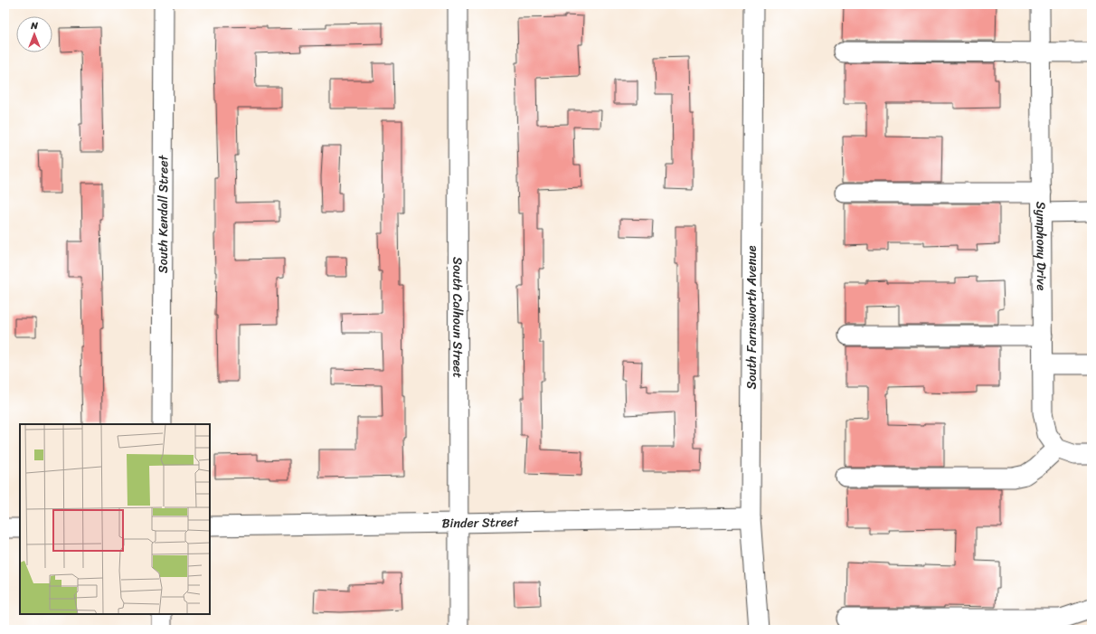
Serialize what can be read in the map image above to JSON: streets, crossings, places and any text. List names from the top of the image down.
{
  "streets": {
    "street": [
      "South Kendall Street",
      "Symphony Drive",
      "South Calhoun Street",
      "South Farnsworth Avenue",
      "Binder Street"
    ]
  },
  "crossings": [
    ["South Calhoun Street", "Binder Street"],
    ["South Farnsworth Avenue", "Binder Street"]
  ],
  "north": "top"
}
